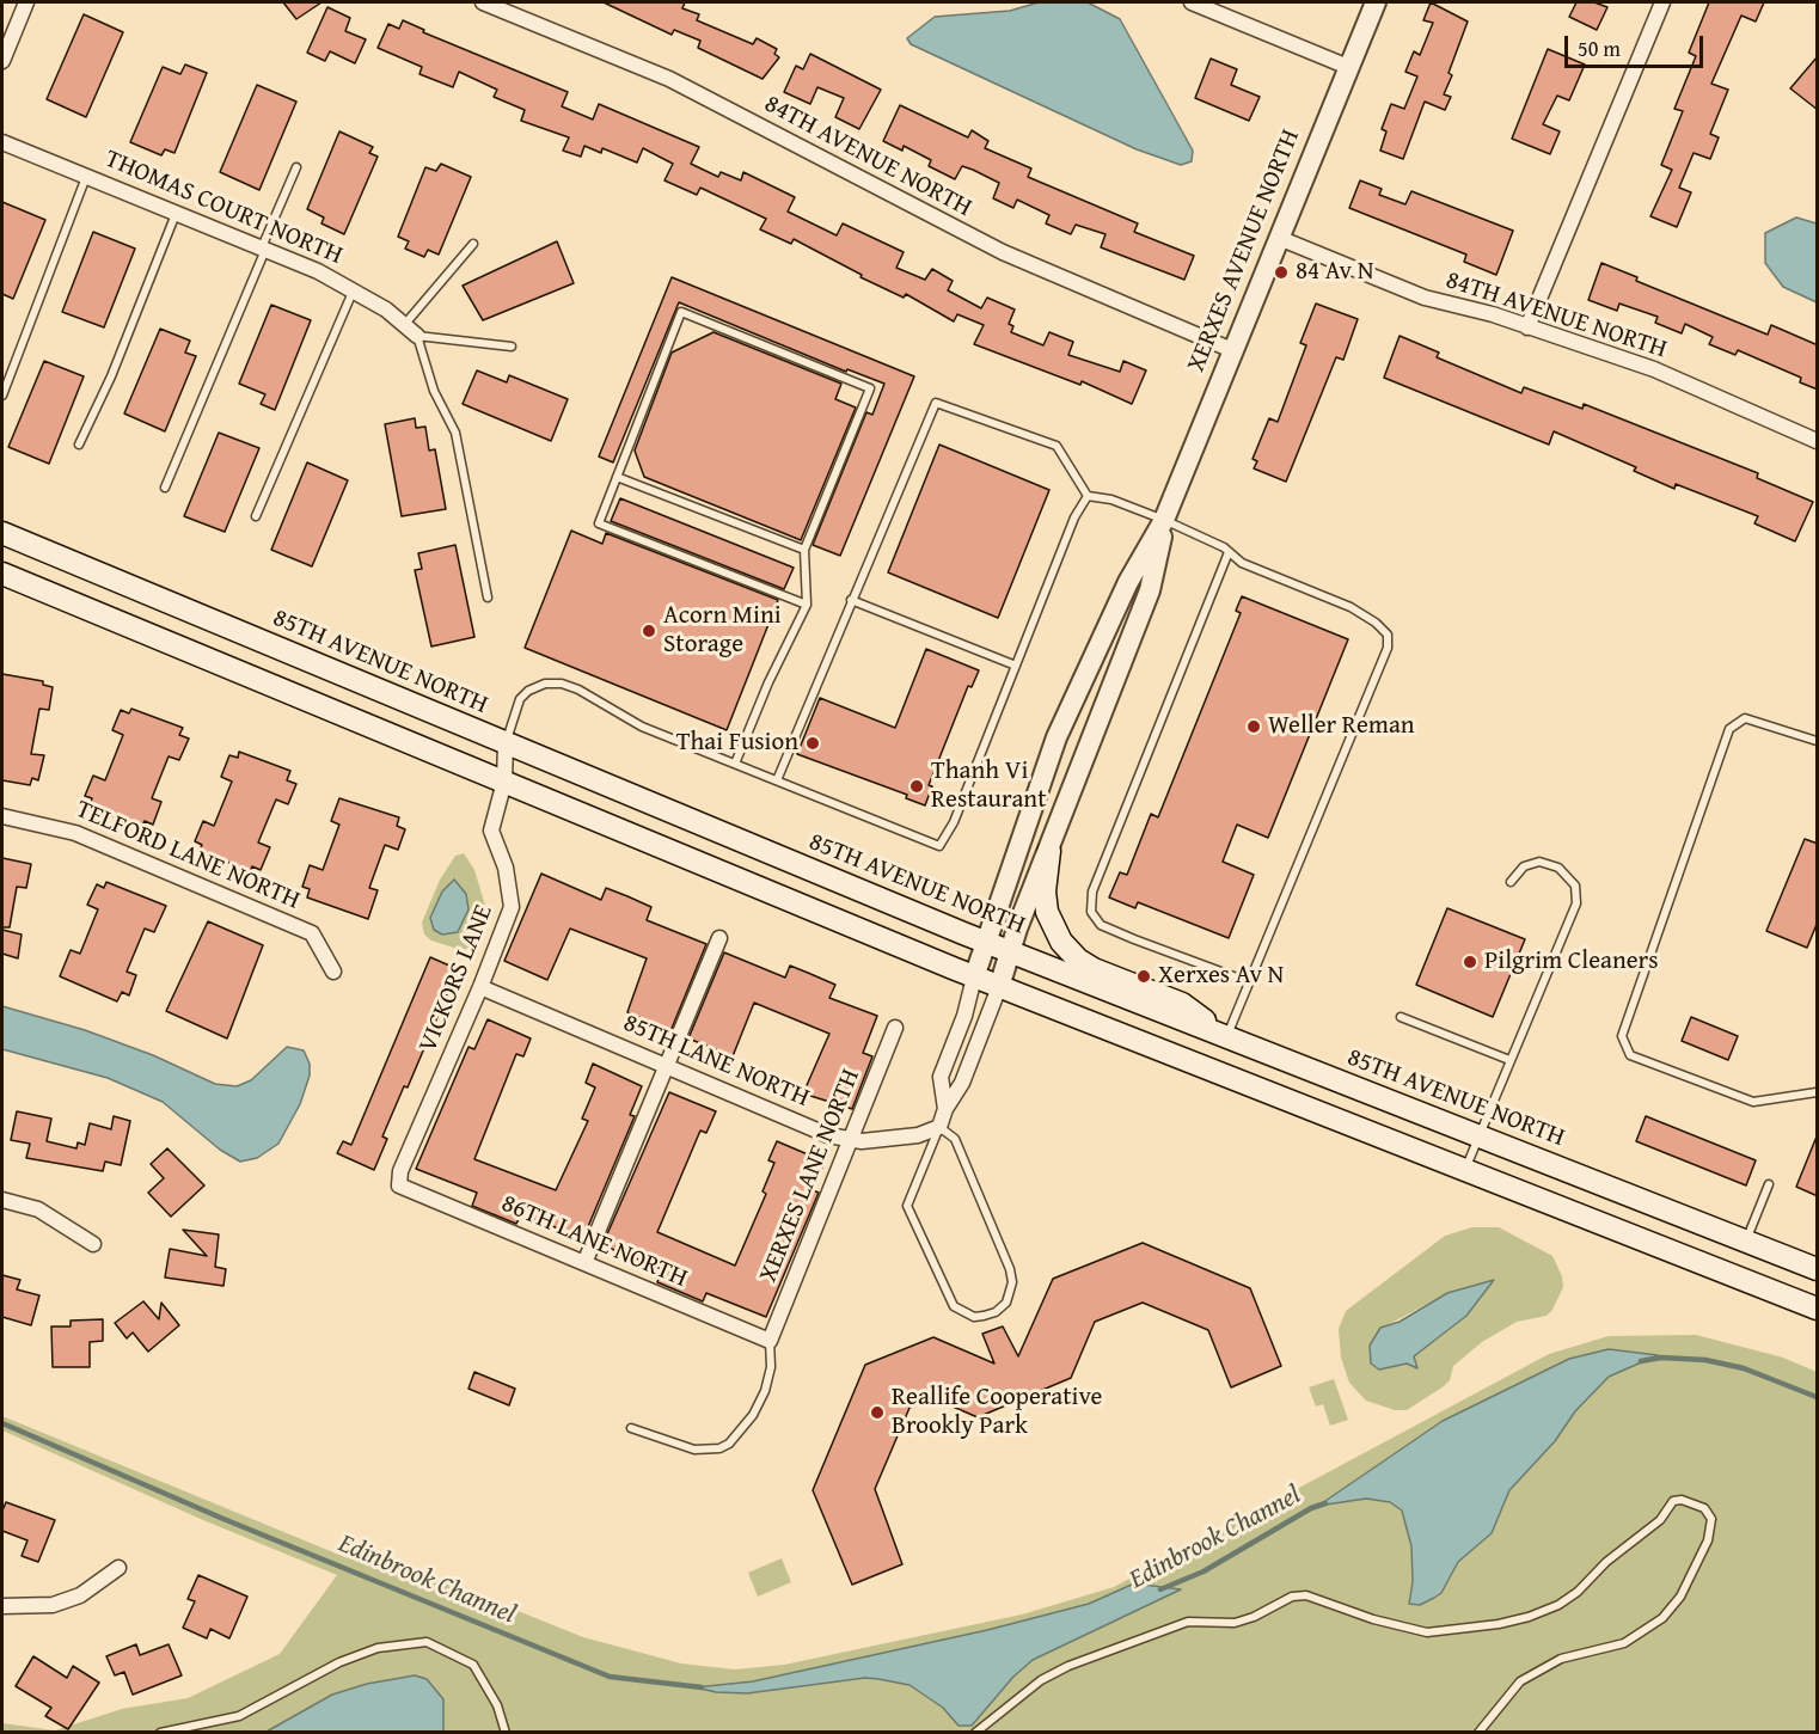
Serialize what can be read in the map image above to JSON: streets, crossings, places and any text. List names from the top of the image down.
{
  "streets": {
    "main road": ["85TH AVENUE NORTH"],
    "street": [
      "84TH AVENUE NORTH",
      "THOMAS COURT NORTH",
      "XERXES AVENUE NORTH",
      "TELFORD LANE NORTH",
      "VICKORS LANE",
      "85TH LANE NORTH",
      "XERXES LANE NORTH",
      "86TH LANE NORTH"
    ]
  },
  "crossings": [
    ["84TH AVENUE NORTH", "XERXES AVENUE NORTH"],
    ["XERXES AVENUE NORTH", "85TH AVENUE NORTH"],
    ["XERXES AVENUE NORTH", "85TH LANE NORTH"],
    ["85TH AVENUE NORTH", "VICKORS LANE"],
    ["VICKORS LANE", "85TH LANE NORTH"],
    ["VICKORS LANE", "86TH LANE NORTH"],
    ["85TH LANE NORTH", "XERXES LANE NORTH"],
    ["XERXES LANE NORTH", "86TH LANE NORTH"]
  ],
  "water": ["Edinbrook Channel"],
  "places": [
    "84 Av N",
    "Acorn Mini Storage",
    "Weller Reman",
    "Thai Fusion",
    "Thanh Vi Restaurant",
    "Pilgrim Cleaners",
    "Xerxes Av N",
    "Reallife Cooperative Brookly Park"
  ],
  "scale_bar": "50 m"
}
